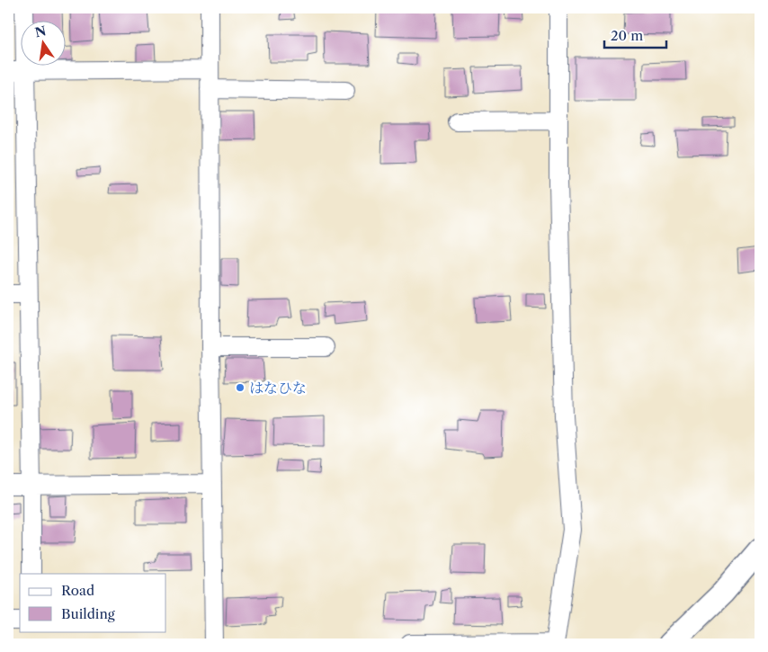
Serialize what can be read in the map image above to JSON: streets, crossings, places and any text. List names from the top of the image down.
{
  "places": ["はなひな"],
  "legend": ["Road", "Building"],
  "scale_bar": "20 m",
  "north": "top"
}
